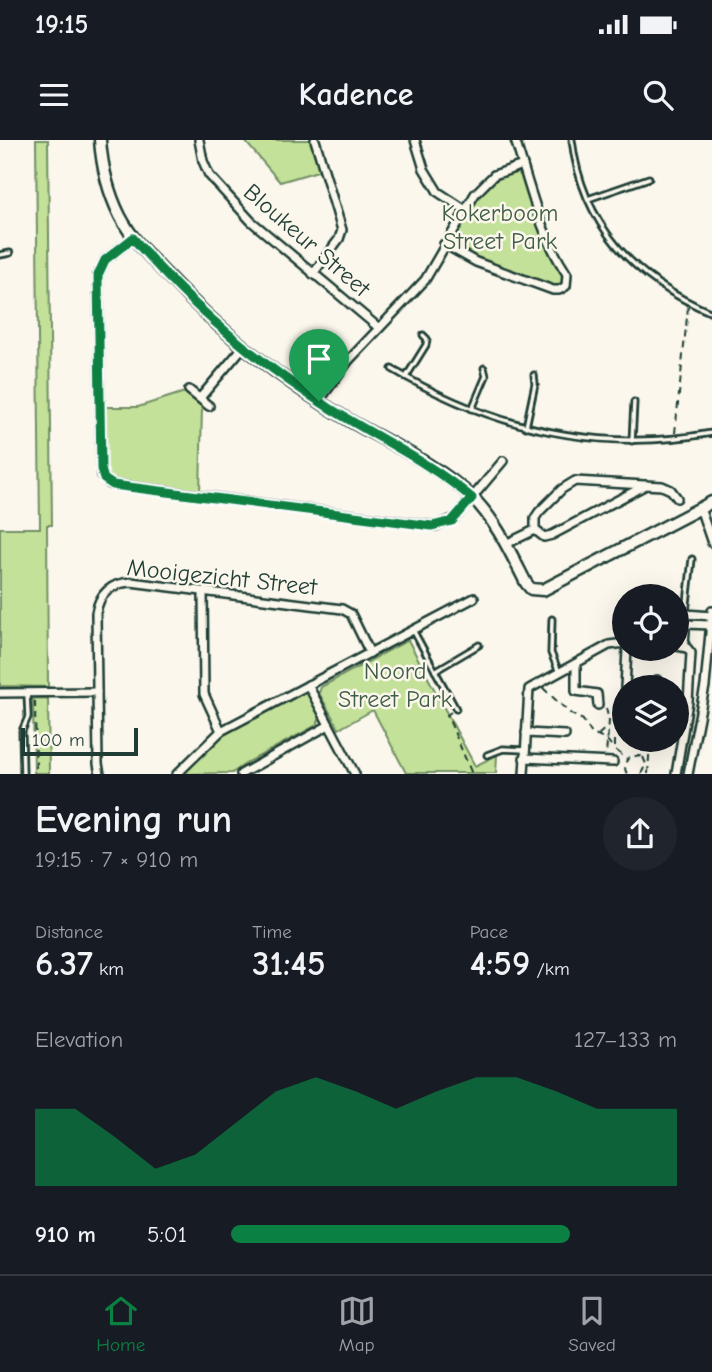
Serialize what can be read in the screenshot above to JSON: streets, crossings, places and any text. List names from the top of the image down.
{
  "streets": {
    "street": ["Bloukeur Street", "Mooigezicht Street"]
  },
  "parks": ["Kokerboom Street Park", "Noord Street Park"],
  "scale_bar": "100 m",
  "page": {
    "status": "19:15",
    "header": "Kadence",
    "scale": "100 m",
    "heading": ["Evening run", "19:15 · 7 × 910 m"],
    "stats": [
      ["Distance", "6.37 km"],
      ["Time", "31:45"],
      ["Pace", "4:59 /km"]
    ],
    "chart": ["Elevation", "127–133 m"],
    "list": [
      {
        "name": "910 m",
        "note": "5:01"
      }
    ],
    "tabs": ["Home", "Map", "Saved"]
  }
}
